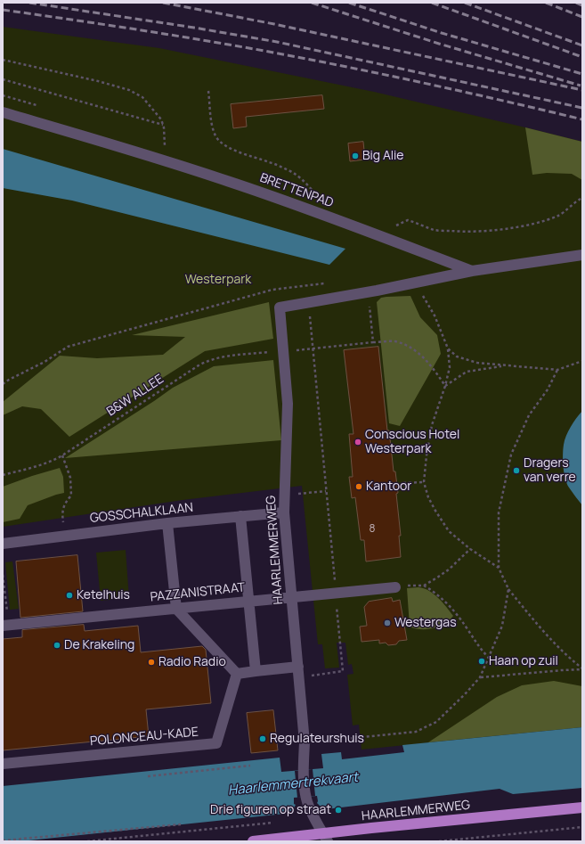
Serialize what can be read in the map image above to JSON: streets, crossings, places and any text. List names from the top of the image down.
{
  "streets": {
    "main road": ["HAARLEMMERWEG"],
    "street": [
      "BRETTENPAD",
      "GOSSCHALKLAAN",
      "PAZZANISTRAAT",
      "POLONCEAU-KADE"
    ],
    "path": ["B&W ALLEE"]
  },
  "crossings": [
    ["B&W ALLEE", "HAARLEMMERWEG"],
    ["GOSSCHALKLAAN", "HAARLEMMERWEG"],
    ["HAARLEMMERWEG", "PAZZANISTRAAT"]
  ],
  "water": ["Haarlemmertrekvaart"],
  "parks": ["Westerpark"],
  "places": [
    "Big Alie",
    "Conscious Hotel Westerpark",
    "Dragers van verre",
    "Kantoor",
    "Ketelhuis",
    "Westergas",
    "De Krakeling",
    "Haan op zuil",
    "Radio Radio",
    "Regulateurshuis",
    "Drie figuren op straat"
  ],
  "house_numbers": ["8"]
}
